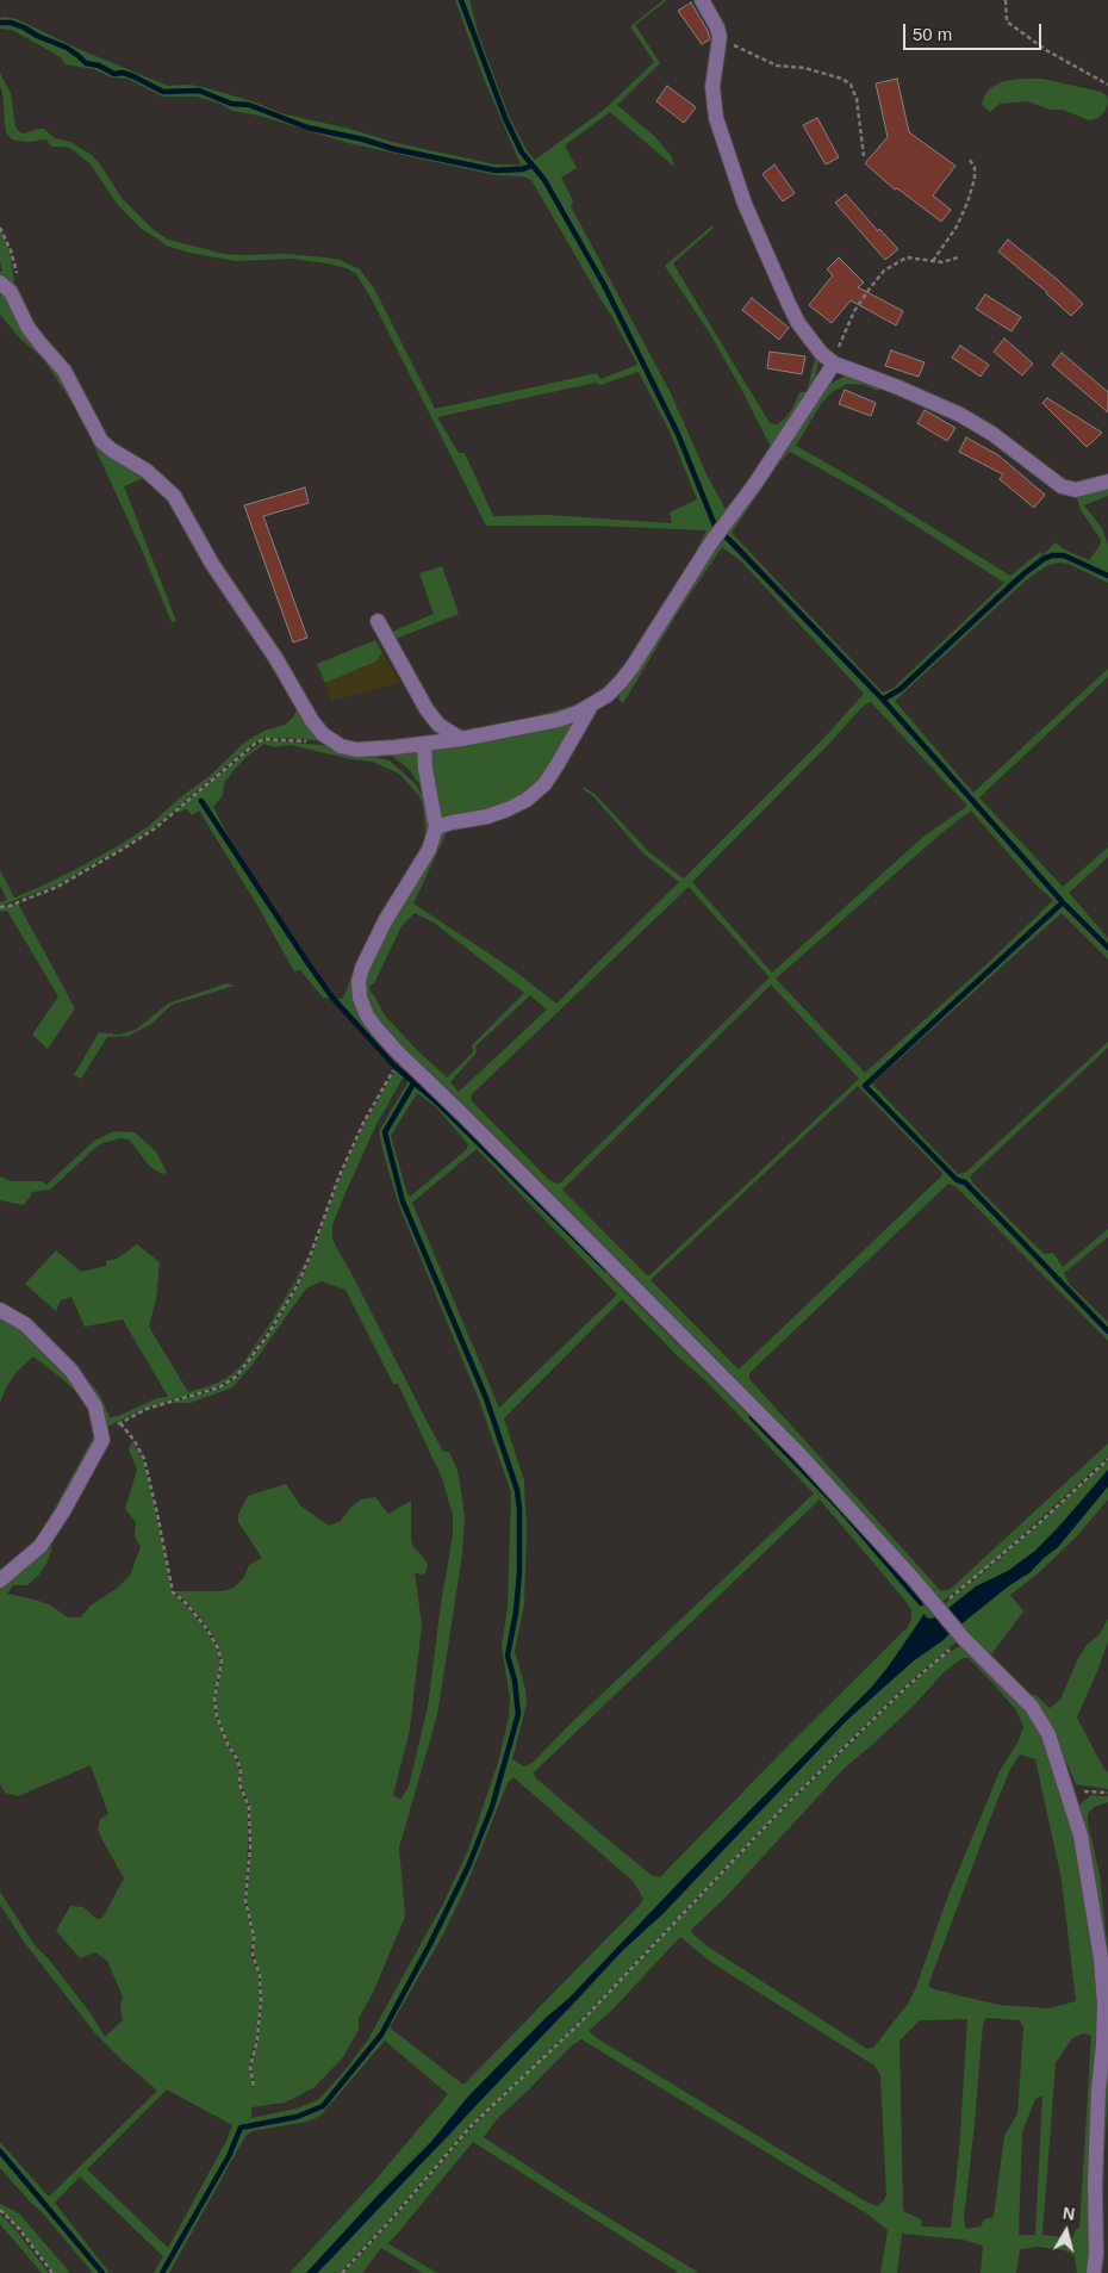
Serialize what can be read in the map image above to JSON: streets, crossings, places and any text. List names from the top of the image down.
{
  "scale_bar": "50 m",
  "north": "top"
}
